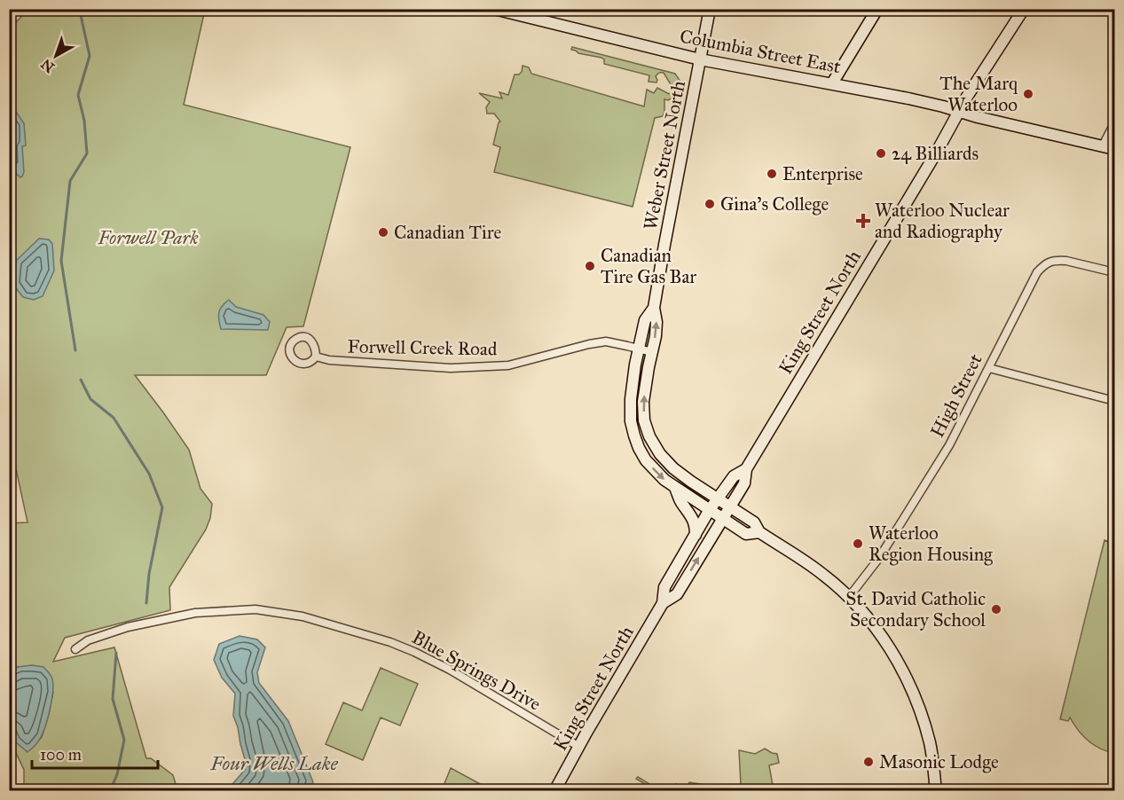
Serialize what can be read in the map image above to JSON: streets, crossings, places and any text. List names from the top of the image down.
{
  "streets": {
    "main road": ["Columbia Street East", "Weber Street North", "King Street North"],
    "street": ["Forwell Creek Road", "High Street", "Blue Springs Drive"]
  },
  "crossings": [
    ["Columbia Street East", "Weber Street North"],
    ["Columbia Street East", "King Street North"],
    ["Weber Street North", "King Street North"],
    ["Weber Street North", "Forwell Creek Road"],
    ["Weber Street North", "High Street"],
    ["King Street North", "Blue Springs Drive"]
  ],
  "water": ["Four Wells Lake"],
  "parks": ["Forwell Park"],
  "places": {
    "other": [
      "The Marq Waterloo",
      "24 Billiards",
      "Enterprise",
      "Gina's College",
      "Canadian Tire",
      "Canadian Tire Gas Bar",
      "Waterloo Region Housing",
      "St. David Catholic Secondary School",
      "Masonic Lodge"
    ],
    "health": ["Waterloo Nuclear and Radiography"]
  },
  "scale_bar": "100 m",
  "north": "bottom left"
}
